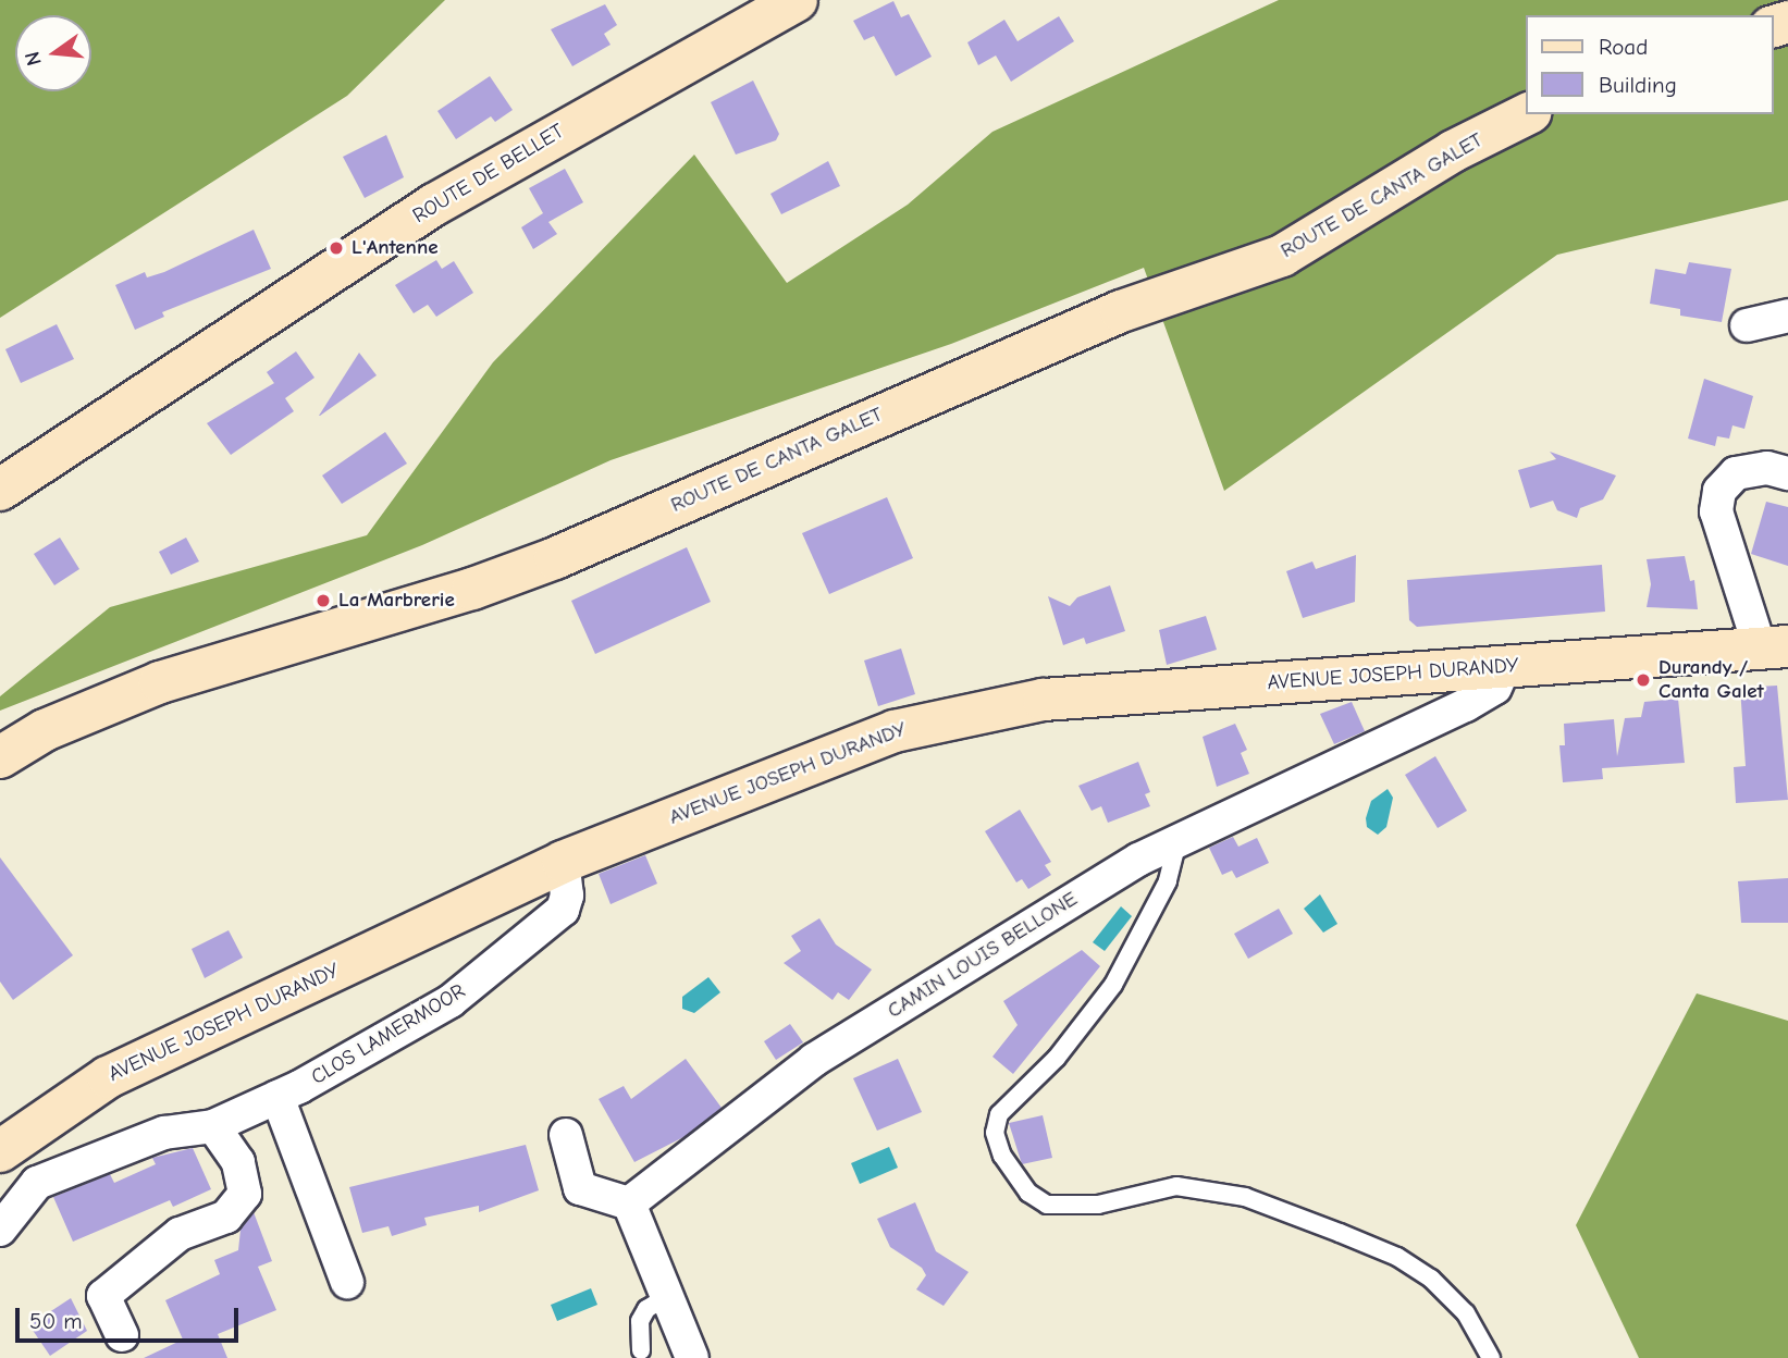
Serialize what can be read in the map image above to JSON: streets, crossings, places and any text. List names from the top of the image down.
{
  "streets": {
    "street": [
      "ROUTE DE BELLET",
      "ROUTE DE CANTA GALET",
      "AVENUE JOSEPH DURANDY",
      "CAMIN LOUIS BELLONE",
      "CLOS LAMERMOOR"
    ]
  },
  "crossings": [
    ["AVENUE JOSEPH DURANDY", "CAMIN LOUIS BELLONE"],
    ["AVENUE JOSEPH DURANDY", "CLOS LAMERMOOR"]
  ],
  "places": ["L'Antenne", "La Marbrerie", "Durandy / Canta Galet"],
  "legend": ["Road", "Building"],
  "scale_bar": "50 m",
  "north": "left"
}
